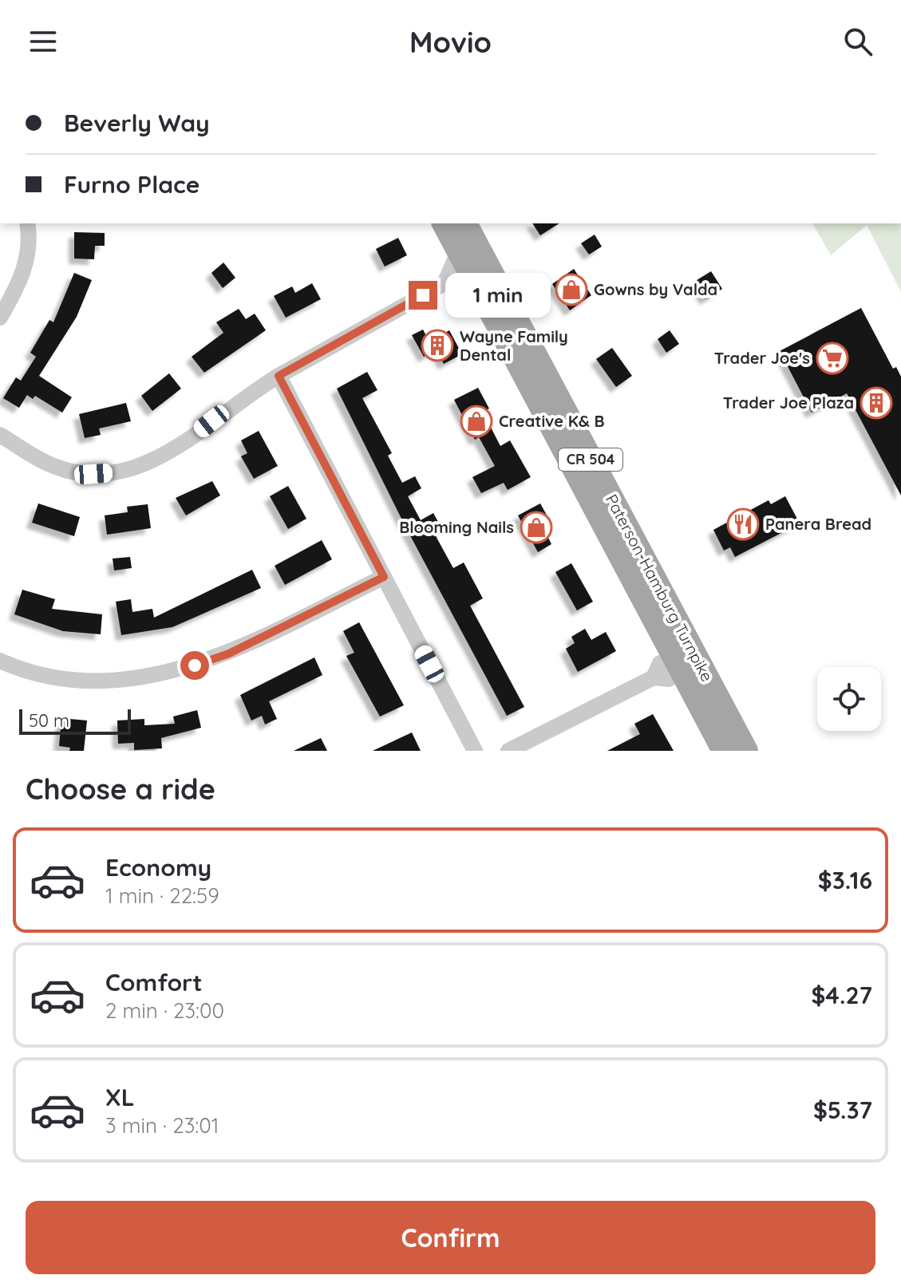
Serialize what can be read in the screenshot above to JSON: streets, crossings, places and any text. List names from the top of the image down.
{
  "streets": {
    "main road": ["CR 504", "Paterson-Hamburg Turnpike"]
  },
  "places": {
    "shop": ["Gowns by Valda", "Creative K& B", "Blooming Nails"],
    "building": ["Wayne Family Dental", "Trader Joe Plaza"],
    "supermarket": ["Trader Joe's"],
    "restaurant": ["Panera Bread"]
  },
  "scale_bar": "50 m",
  "page": {
    "header": "Movio",
    "banner": ["Beverly Way", "Furno Place"],
    "bubble": "1 min",
    "scale": "50 m",
    "heading": "Choose a ride",
    "list": [
      {
        "name": "Economy",
        "note": "1 min · 22:59",
        "value": "$3.16"
      },
      {
        "name": "Comfort",
        "note": "2 min · 23:00",
        "value": "$4.27"
      },
      {
        "name": "XL",
        "note": "3 min · 23:01",
        "value": "$5.37"
      }
    ],
    "buttons": "Confirm"
  }
}
